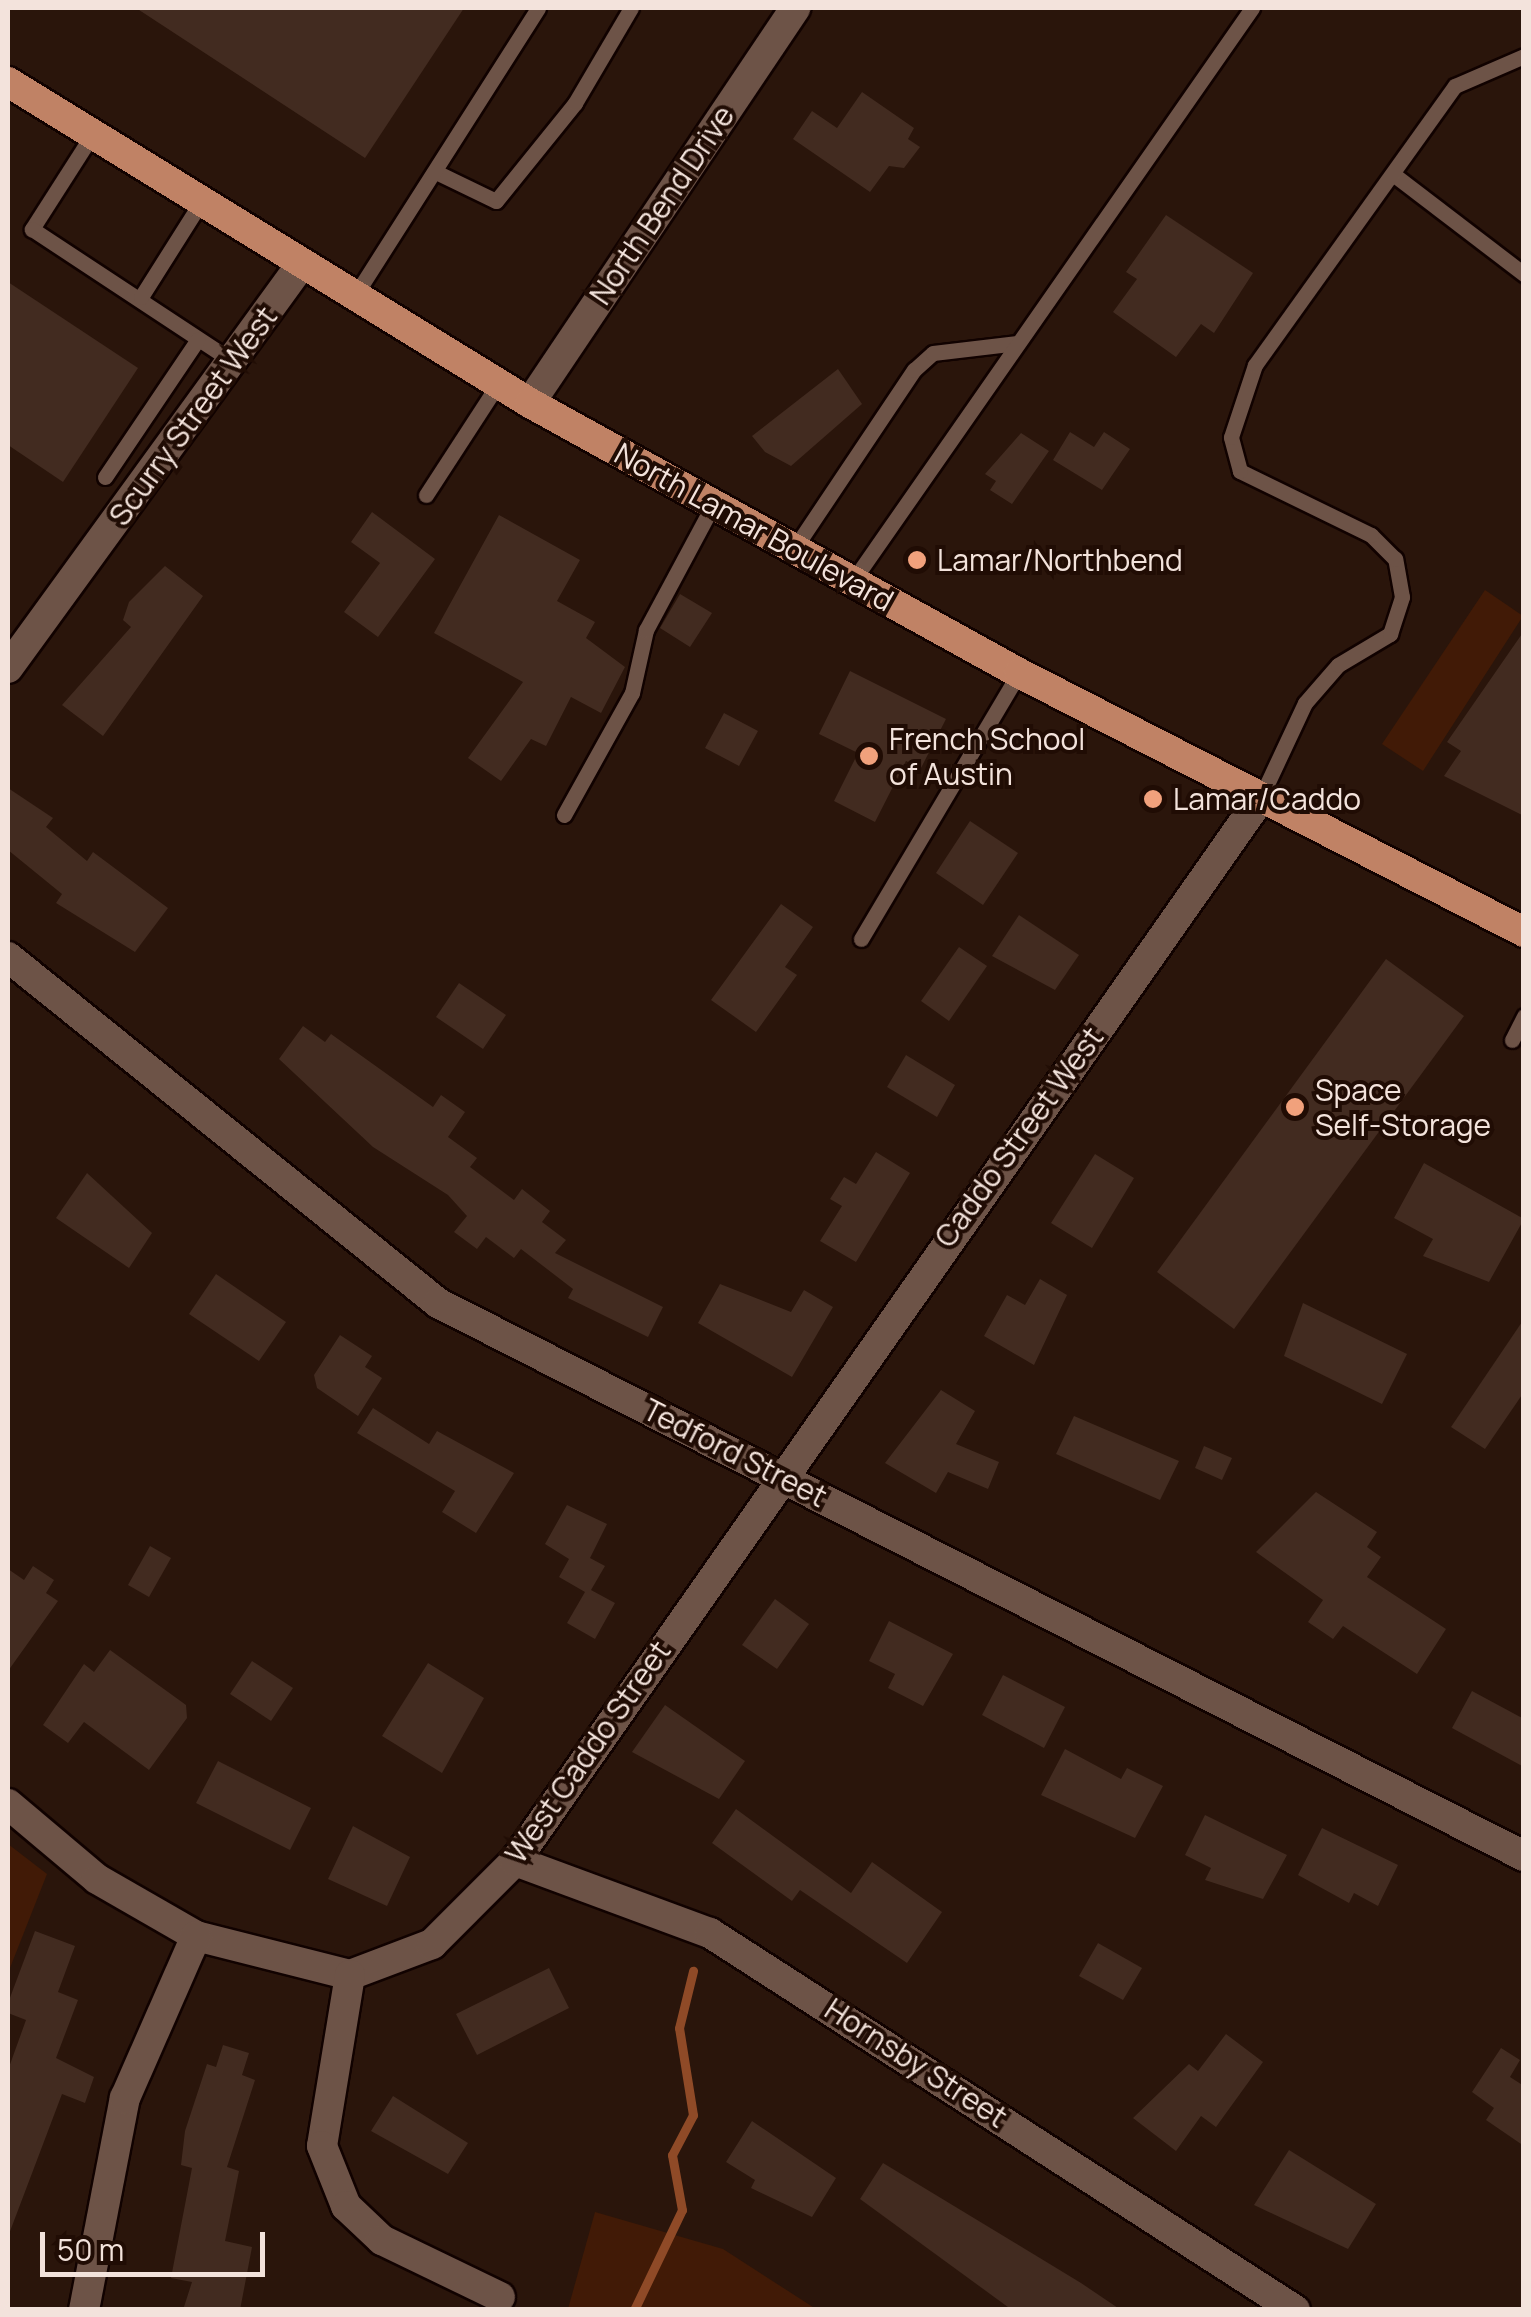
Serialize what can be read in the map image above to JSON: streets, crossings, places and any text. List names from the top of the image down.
{
  "streets": {
    "main road": ["North Lamar Boulevard"],
    "street": [
      "North Bend Drive",
      "Scurry Street West",
      "Caddo Street West",
      "Tedford Street",
      "West Caddo Street",
      "Hornsby Street"
    ]
  },
  "crossings": [
    ["North Bend Drive", "North Lamar Boulevard"],
    ["Scurry Street West", "North Lamar Boulevard"],
    ["North Lamar Boulevard", "Caddo Street West"],
    ["Caddo Street West", "Tedford Street"],
    ["Caddo Street West", "West Caddo Street"],
    ["Tedford Street", "West Caddo Street"],
    ["West Caddo Street", "Hornsby Street"]
  ],
  "places": [
    "Lamar/Northbend",
    "French School of Austin",
    "Lamar/Caddo",
    "Space Self-Storage"
  ],
  "scale_bar": "50 m"
}
